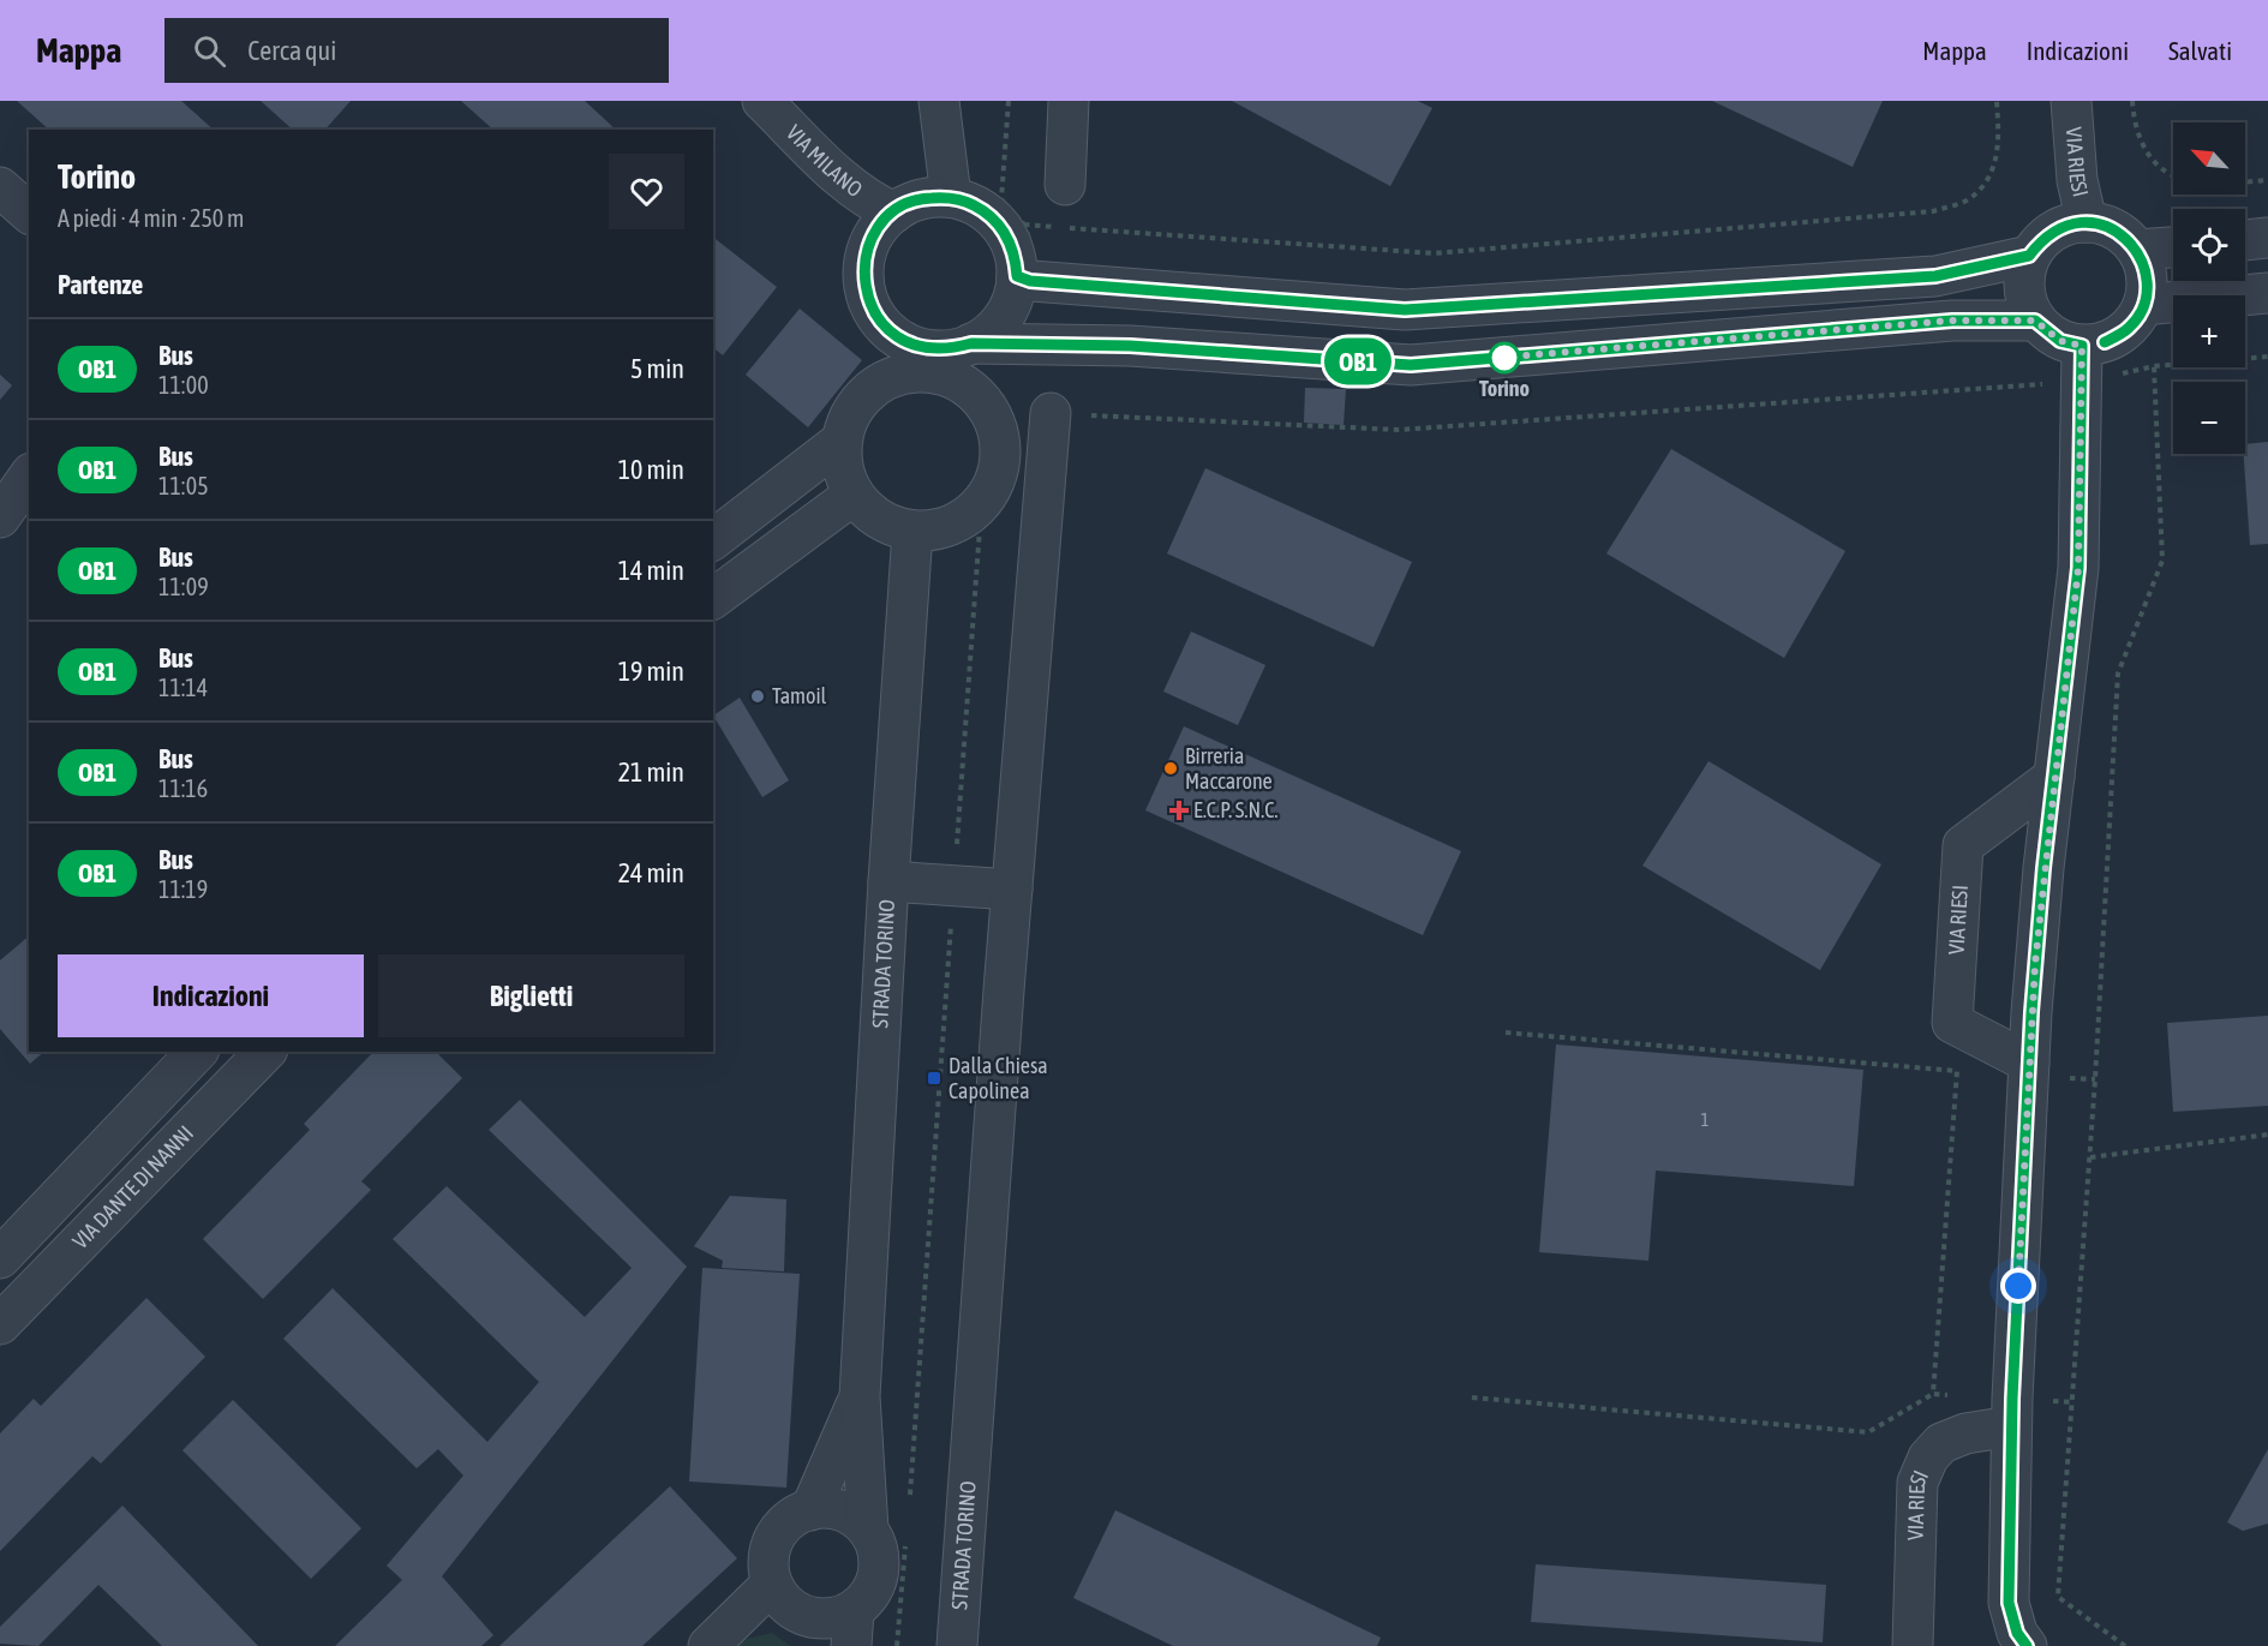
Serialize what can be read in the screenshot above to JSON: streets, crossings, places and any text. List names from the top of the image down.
{
  "streets": {
    "street": [
      "VIA MILANO",
      "VIA RIESI",
      "STRADA TORINO",
      "VIA DANTE DI NANNI"
    ]
  },
  "places": {
    "other": ["Torino", "Tamoil", "Birreria Maccarone"],
    "health": ["E.C.P. S.N.C."],
    "transit": ["Dalla Chiesa Capolinea"]
  },
  "lines": ["bus line OB1"],
  "house_numbers": ["1"],
  "north": "top left",
  "page": {
    "header": "Mappa",
    "search": "Cerca qui",
    "nav": ["Mappa", "Indicazioni", "Salvati"],
    "on_map": "OB1",
    "map_buttons": ["+", "−"],
    "heading": [
      ["Torino", "A piedi · 4 min · 250 m"],
      "Partenze"
    ],
    "list": [
      {
        "mark": "OB1",
        "name": "Bus",
        "note": "11:00",
        "value": "5 min"
      },
      {
        "mark": "OB1",
        "name": "Bus",
        "note": "11:05",
        "value": "10 min"
      },
      {
        "mark": "OB1",
        "name": "Bus",
        "note": "11:09",
        "value": "14 min"
      },
      {
        "mark": "OB1",
        "name": "Bus",
        "note": "11:14",
        "value": "19 min"
      },
      {
        "mark": "OB1",
        "name": "Bus",
        "note": "11:16",
        "value": "21 min"
      },
      {
        "mark": "OB1",
        "name": "Bus",
        "note": "11:19",
        "value": "24 min"
      }
    ],
    "buttons": ["Indicazioni", "Biglietti"]
  }
}
